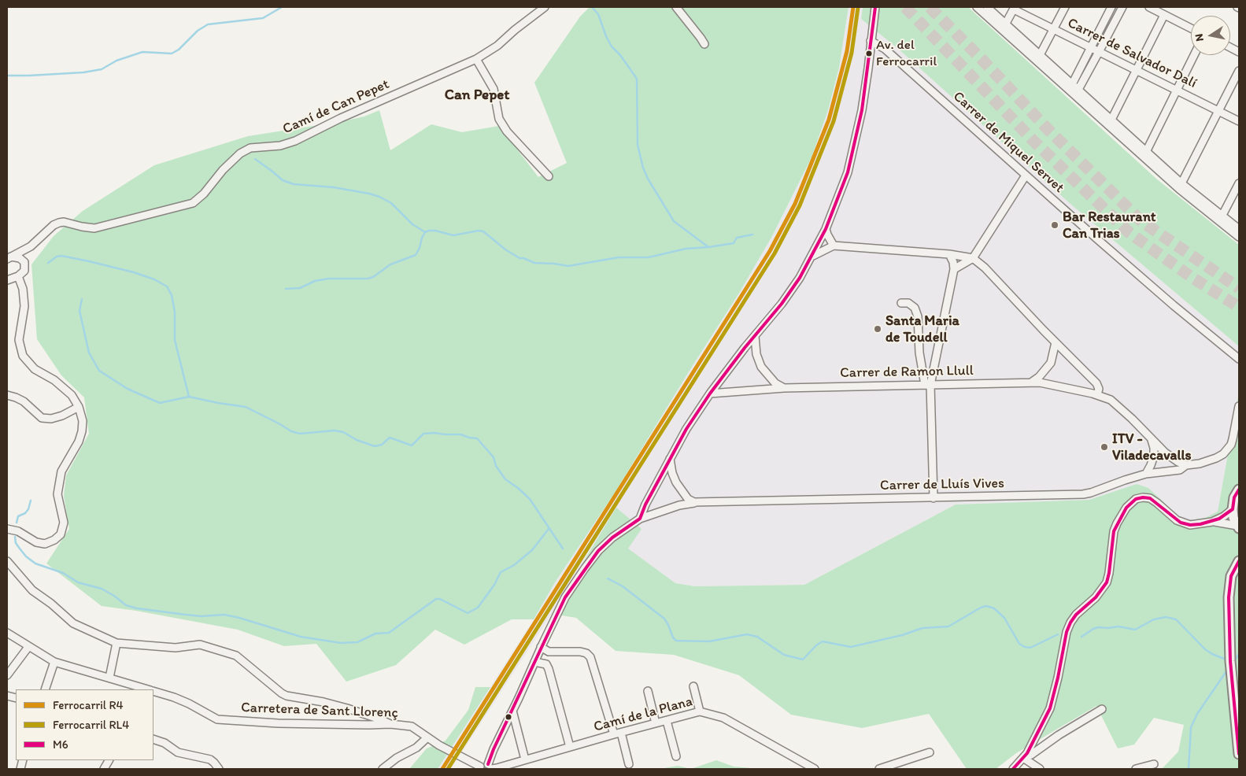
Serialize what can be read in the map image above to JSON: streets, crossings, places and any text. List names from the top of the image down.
{
  "streets": {
    "street": [
      "Carrer de Salvador Dalí",
      "Camí de Can Pepet",
      "Carrer de Miquel Servet",
      "Carrer de Ramon Llull",
      "Carrer de Lluís Vives",
      "Carretera de Sant Llorenç",
      "Camí de la Plana"
    ]
  },
  "crossings": [
    ["Carrer de Ramon Llull", "Carrer de Lluís Vives"],
    ["Carrer de Lluís Vives", "Camí de la Plana"],
    ["Carretera de Sant Llorenç", "Camí de la Plana"]
  ],
  "districts": ["Can Pepet"],
  "places": [
    "Av. del Ferrocarril",
    "Bar Restaurant Can Trias",
    "Santa Maria de Toudell",
    "ITV - Viladecavalls"
  ],
  "lines": ["rail line R4", "transit line M6", "rail line RL4"],
  "legend": ["Ferrocarril R4", "Ferrocarril RL4", "M6"],
  "north": "left"
}
